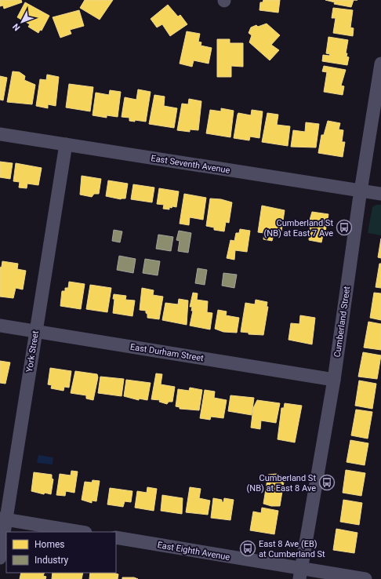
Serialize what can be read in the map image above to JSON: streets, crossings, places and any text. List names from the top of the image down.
{
  "streets": {
    "street": [
      "East Seventh Avenue",
      "Cumberland Street",
      "York Street",
      "East Durham Street",
      "East Eighth Avenue"
    ]
  },
  "crossings": [
    ["East Seventh Avenue", "Cumberland Street"],
    ["East Seventh Avenue", "York Street"],
    ["Cumberland Street", "East Durham Street"],
    ["Cumberland Street", "East Eighth Avenue"],
    ["York Street", "East Durham Street"]
  ],
  "places": {
    "bus stop": ["Cumberland St (NB) at East 7 Ave", "Cumberland St (NB) at East 8 Ave", "East 8 Ave (EB) at Cumberland St"]
  },
  "legend": ["Homes", "Industry"],
  "north": "bottom left"
}
